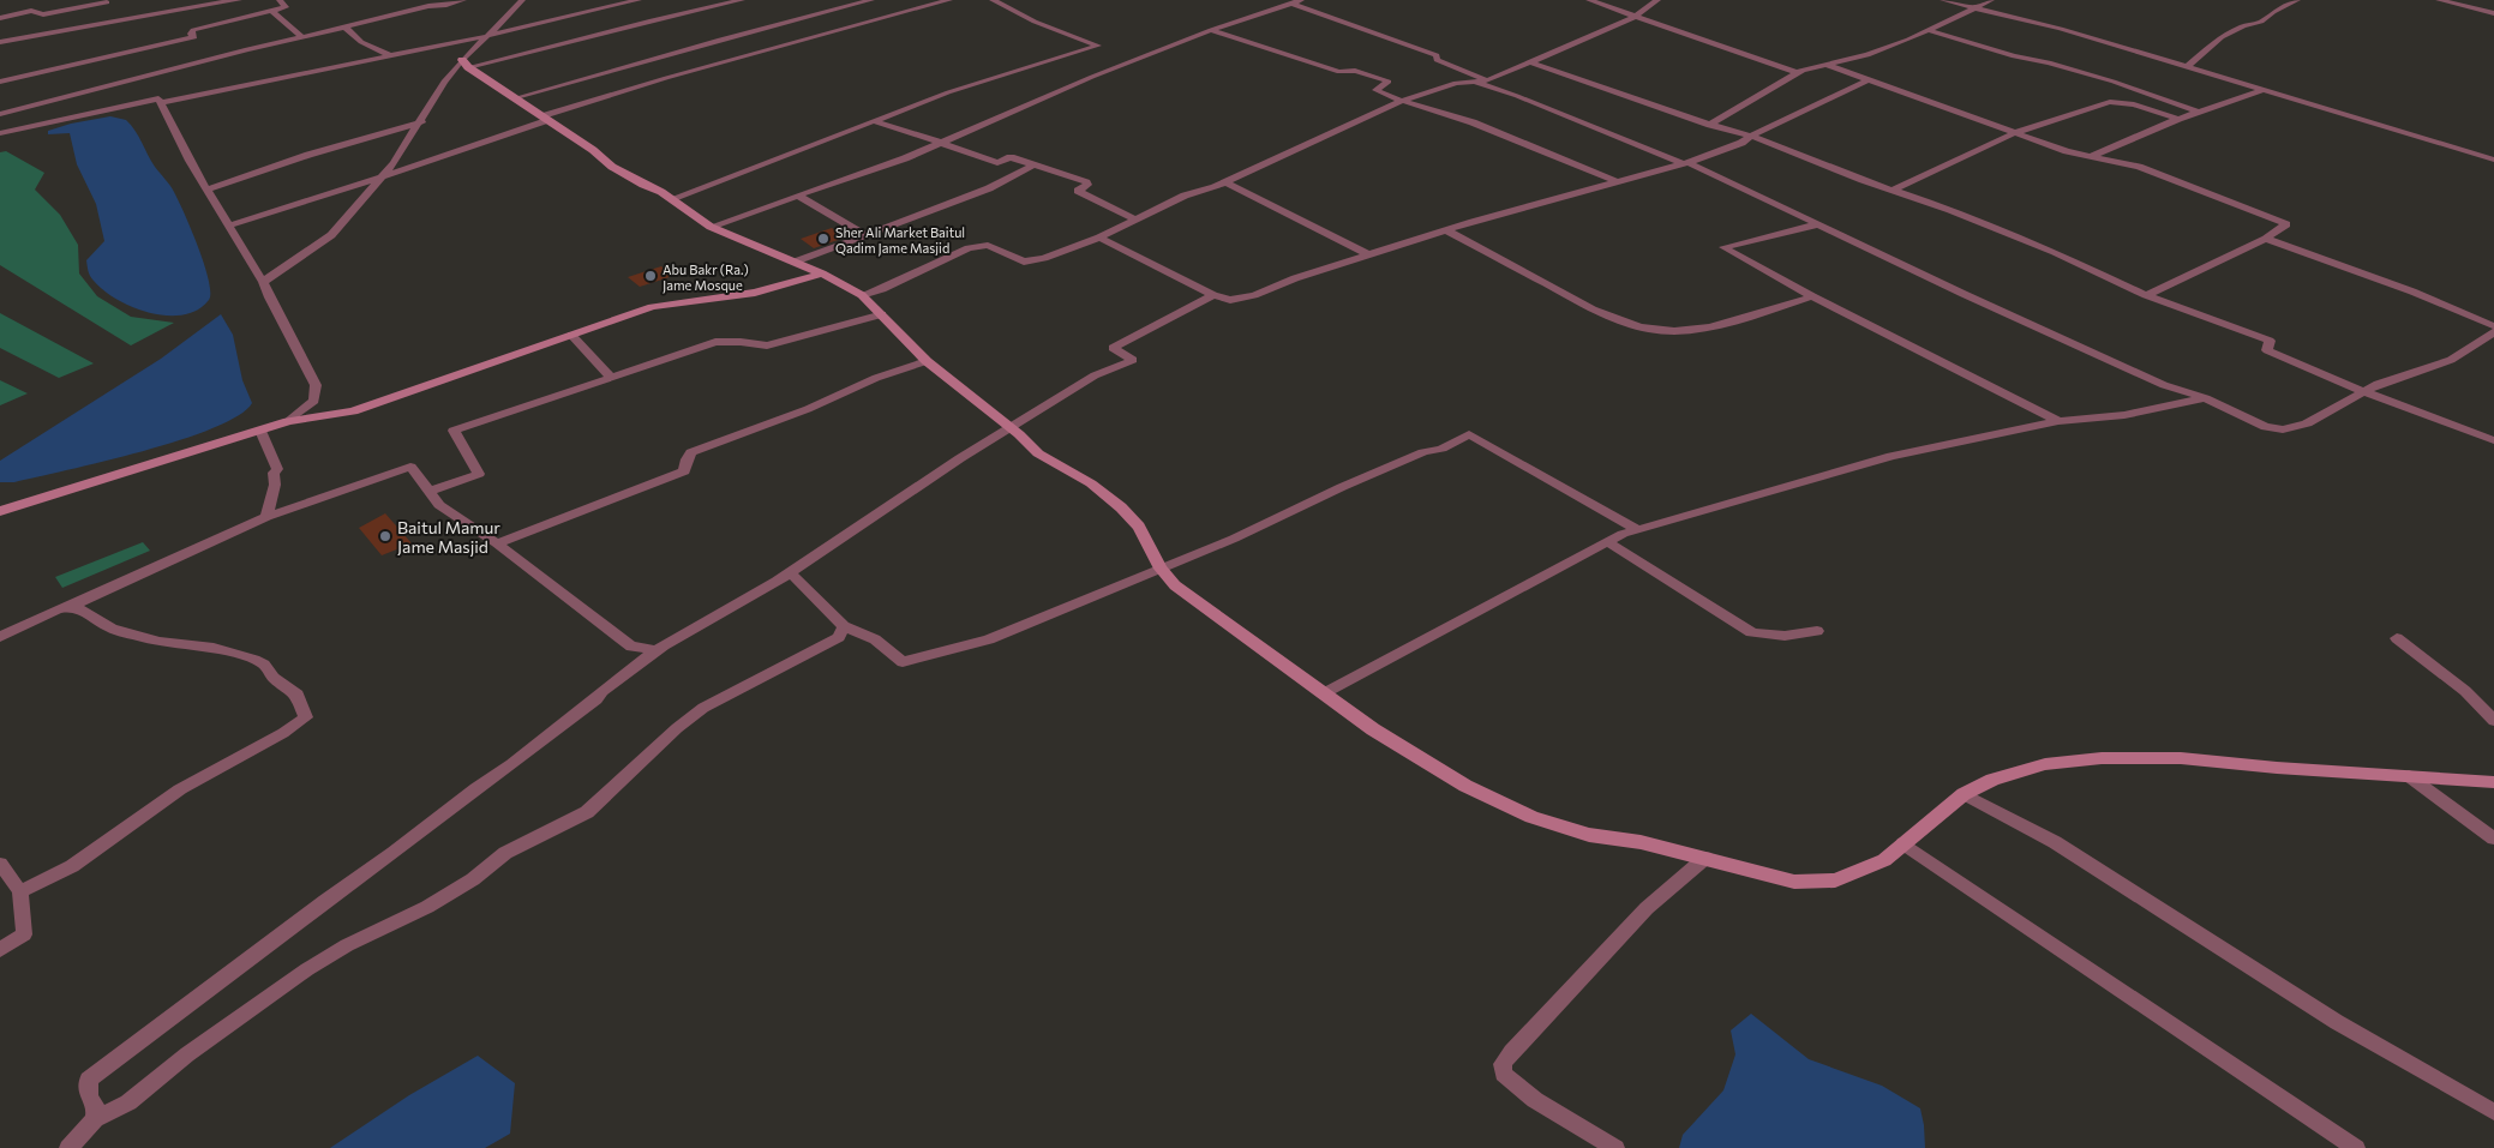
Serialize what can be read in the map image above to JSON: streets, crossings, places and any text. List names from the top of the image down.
{
  "places": ["Sher Ali Market Baitul Qadim Jame Masjid", "Abu Bakr (Ra.) Jame Mosque", "Baitul Mamur Jame Masjid"]
}
